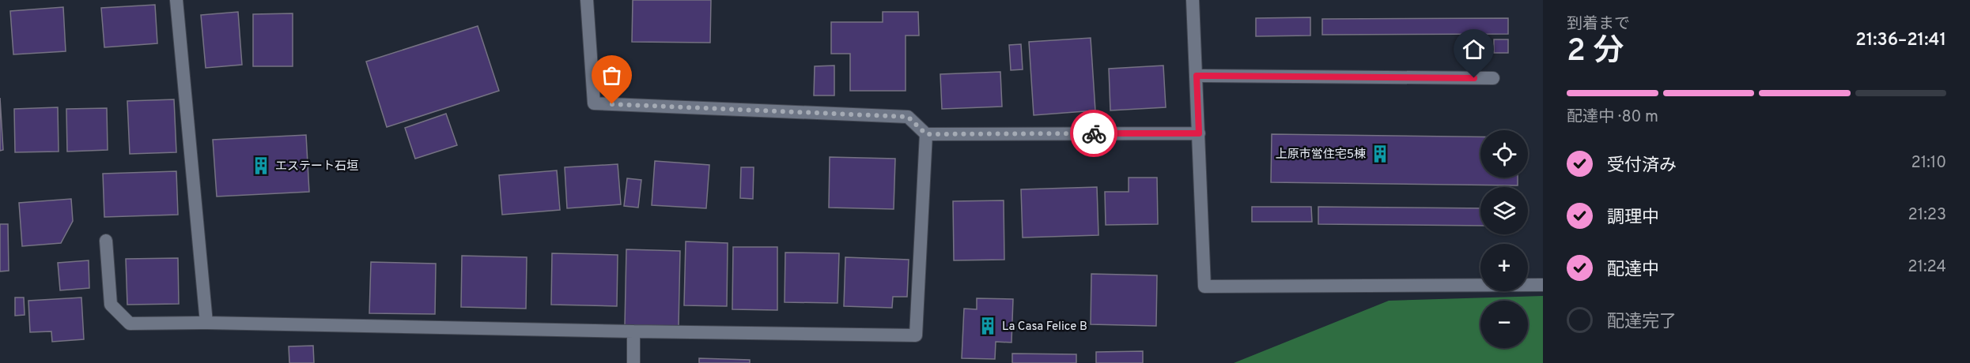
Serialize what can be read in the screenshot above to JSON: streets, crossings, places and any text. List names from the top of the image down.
{
  "places": {
    "building": ["上原市営住宅5棟", "エステート石垣", "La Casa Felice B"]
  },
  "page": {
    "heading": ["2 分", "到着まで", "21:36–21:41"],
    "bar": "配達中 · 80 m",
    "map_buttons": ["+", "−"],
    "list": [
      ["受付済み", "21:10"],
      ["調理中", "21:23"],
      ["配達中", "21:24"],
      "配達完了"
    ]
  }
}
